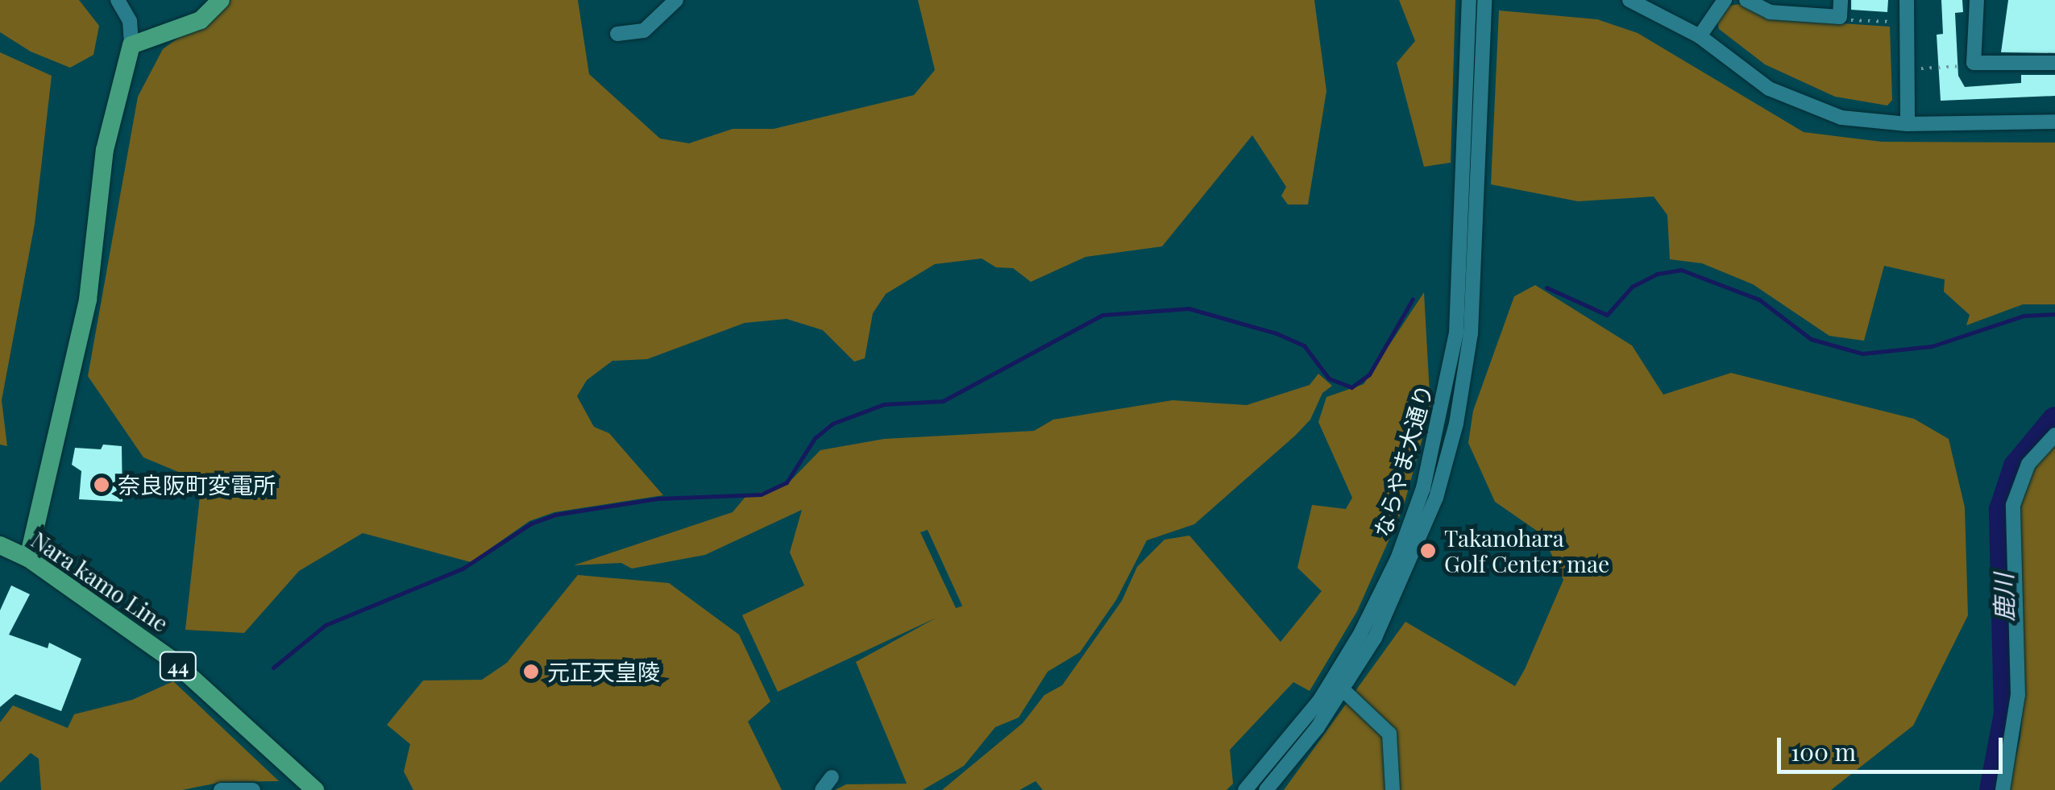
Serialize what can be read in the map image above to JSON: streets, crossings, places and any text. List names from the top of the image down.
{
  "streets": {
    "main road": ["Nara kamo Line", "44"],
    "street": ["ならやま大通り"]
  },
  "water": ["鹿川"],
  "places": ["奈良阪町変電所", "Takanohara Golf Center mae", "元正天皇陵"],
  "scale_bar": "100 m"
}
